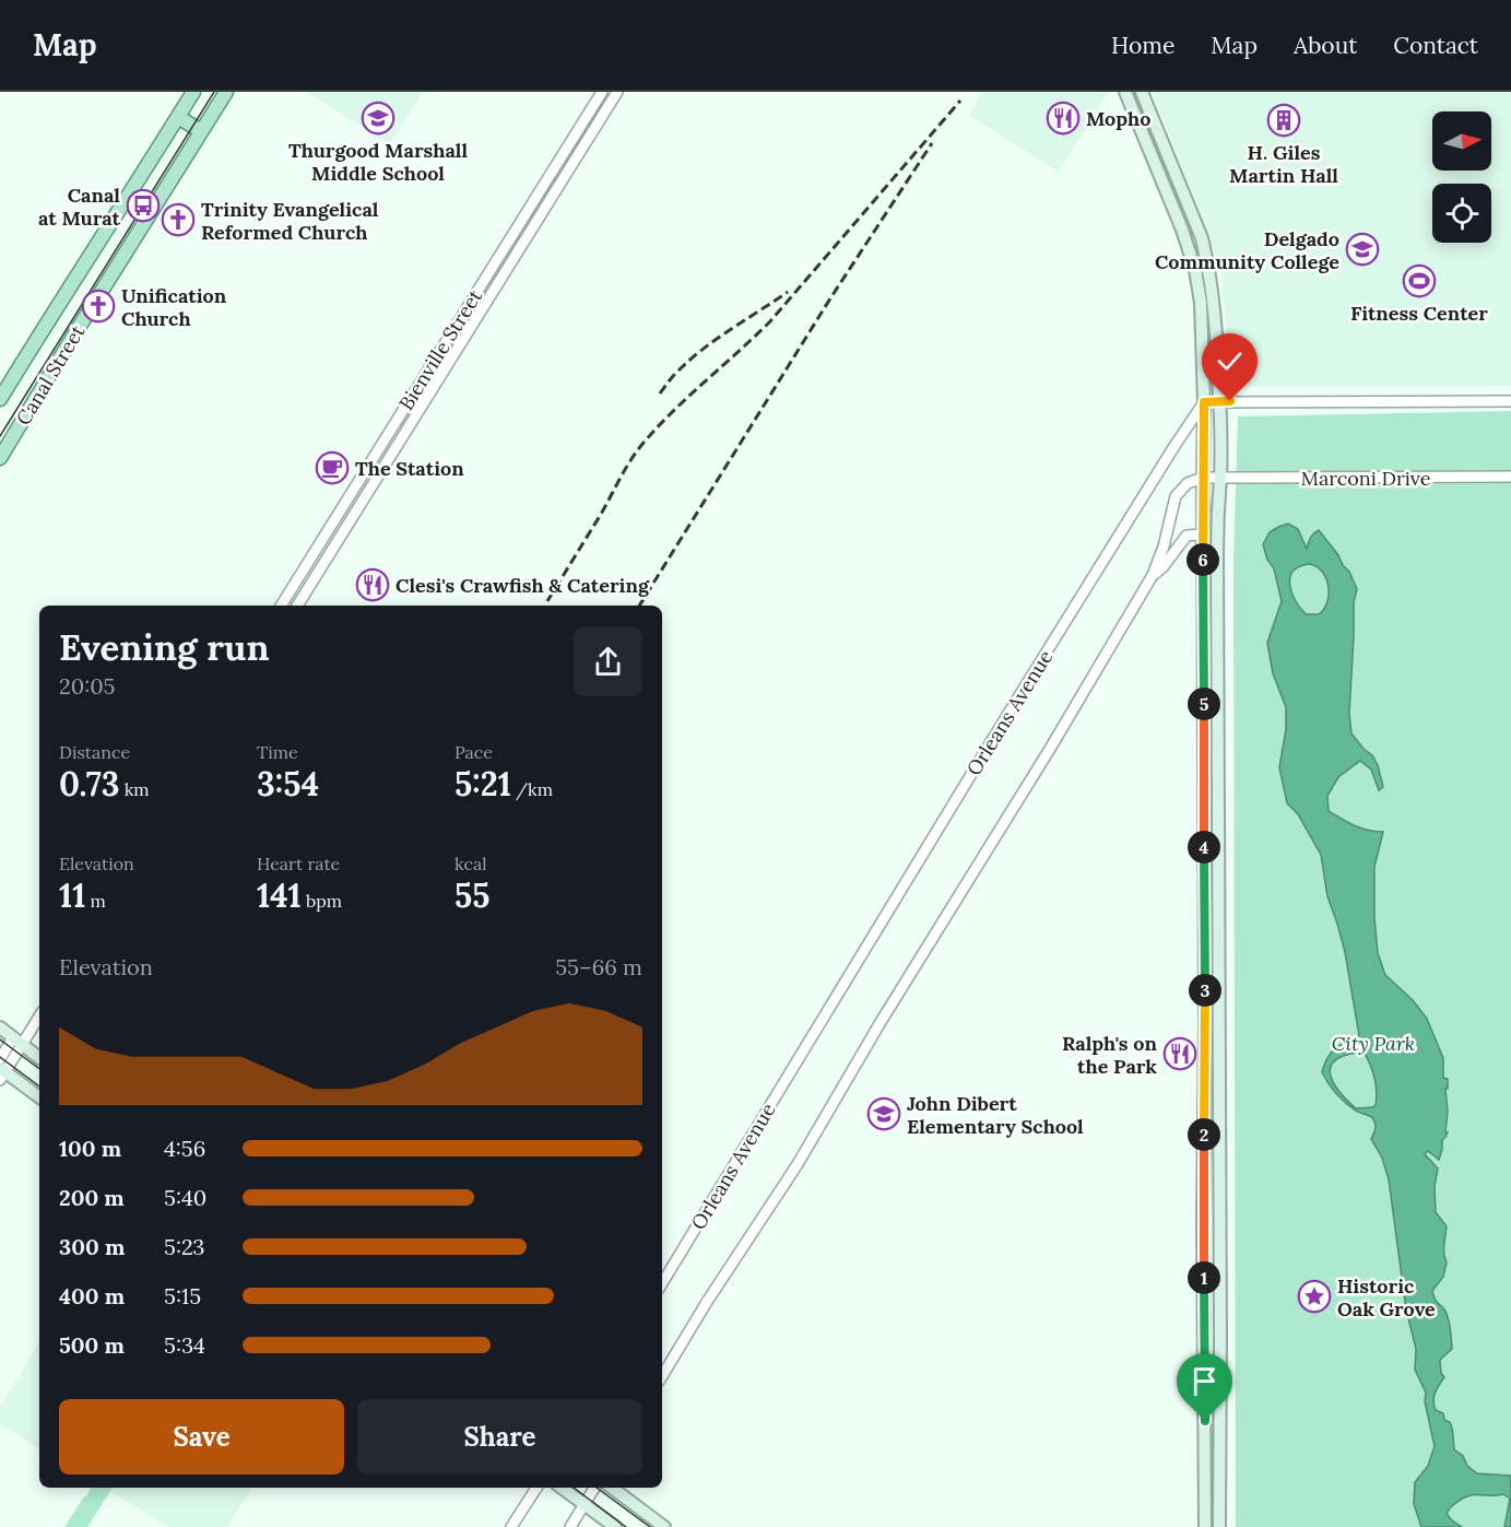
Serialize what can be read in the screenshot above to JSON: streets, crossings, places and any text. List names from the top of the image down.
{
  "streets": {
    "main road": ["Canal Street"],
    "street": ["Bienville Street", "Marconi Drive", "Orleans Avenue"]
  },
  "parks": ["City Park"],
  "places": {
    "school or university": ["Thurgood Marshall Middle School", "Delgado Community College", "John Dibert Elementary School"],
    "restaurant": ["Mopho", "Clesi's Crawfish & Catering", "Ralph's on the Park"],
    "building": ["H. Giles Martin Hall"],
    "bus stop": ["Canal at Murat"],
    "church": ["Trinity Evangelical Reformed Church", "Unification Church"],
    "sports": ["Fitness Center"],
    "cafe": ["The Station"],
    "place": ["Historic Oak Grove"]
  },
  "north": "right",
  "page": {
    "header": "Map",
    "nav": [
      "Home",
      "Map",
      "About",
      "Contact"
    ],
    "pins": [
      "6",
      "5",
      "4",
      "3",
      "2",
      "1"
    ],
    "heading": ["Evening run", "20:05"],
    "stats": [
      ["Distance", "0.73 km"],
      ["Time", "3:54"],
      ["Pace", "5:21 /km"],
      ["Elevation", "11 m"],
      ["Heart rate", "141 bpm"],
      ["kcal", "55"]
    ],
    "chart": ["Elevation", "55–66 m"],
    "list": [
      {
        "name": "100 m",
        "note": "4:56"
      },
      {
        "name": "200 m",
        "note": "5:40"
      },
      {
        "name": "300 m",
        "note": "5:23"
      },
      {
        "name": "400 m",
        "note": "5:15"
      },
      {
        "name": "500 m",
        "note": "5:34"
      }
    ],
    "buttons": ["Save", "Share"]
  }
}
